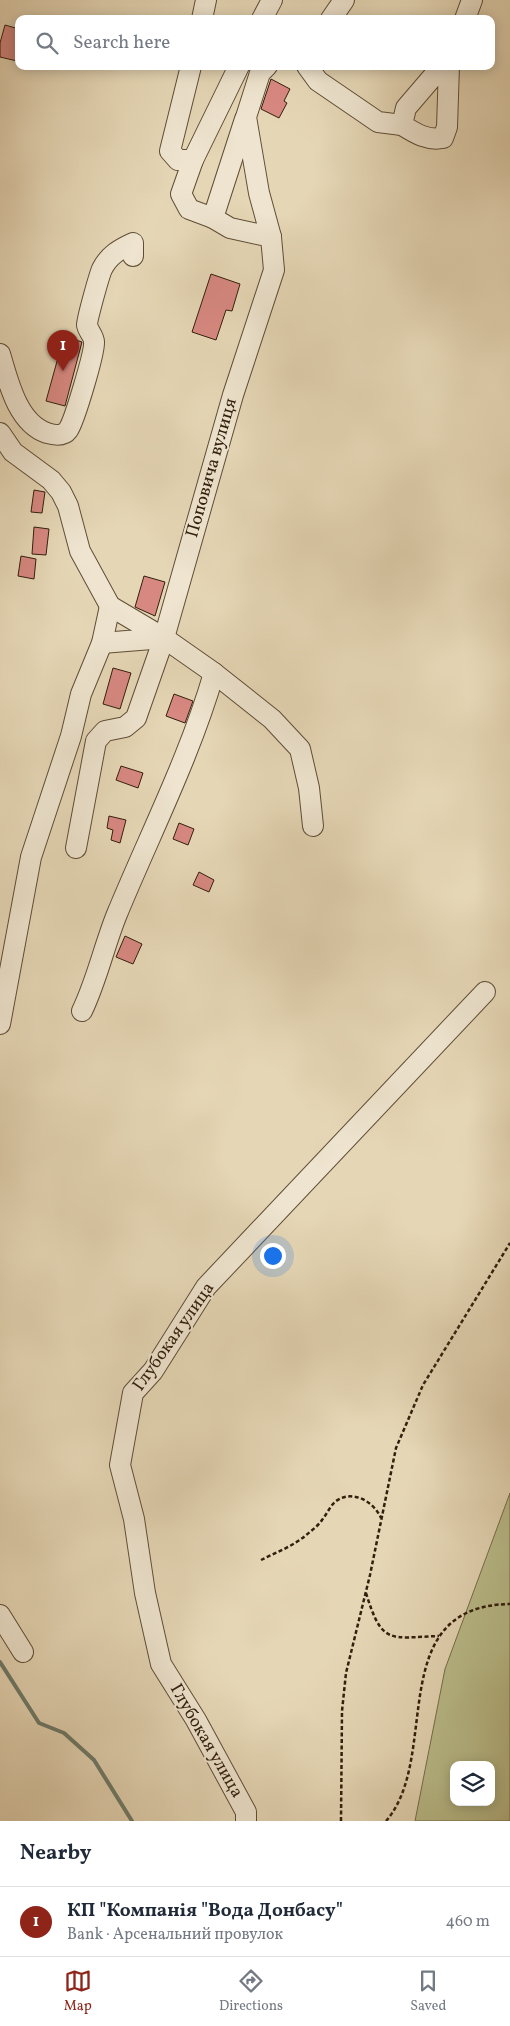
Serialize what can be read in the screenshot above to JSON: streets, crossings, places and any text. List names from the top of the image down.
{
  "streets": {
    "street": ["Поповича вулиця", "Глубокая улица"]
  },
  "page": {
    "search": "Search here",
    "pins": "1",
    "heading": "Nearby",
    "list": [
      {
        "mark": "1",
        "name": "КП \"Компанія \"Вода Донбасу\"",
        "note": "Bank · Арсенальний провулок",
        "value": "460 m"
      }
    ],
    "nav": ["Map", "Directions", "Saved"]
  }
}
